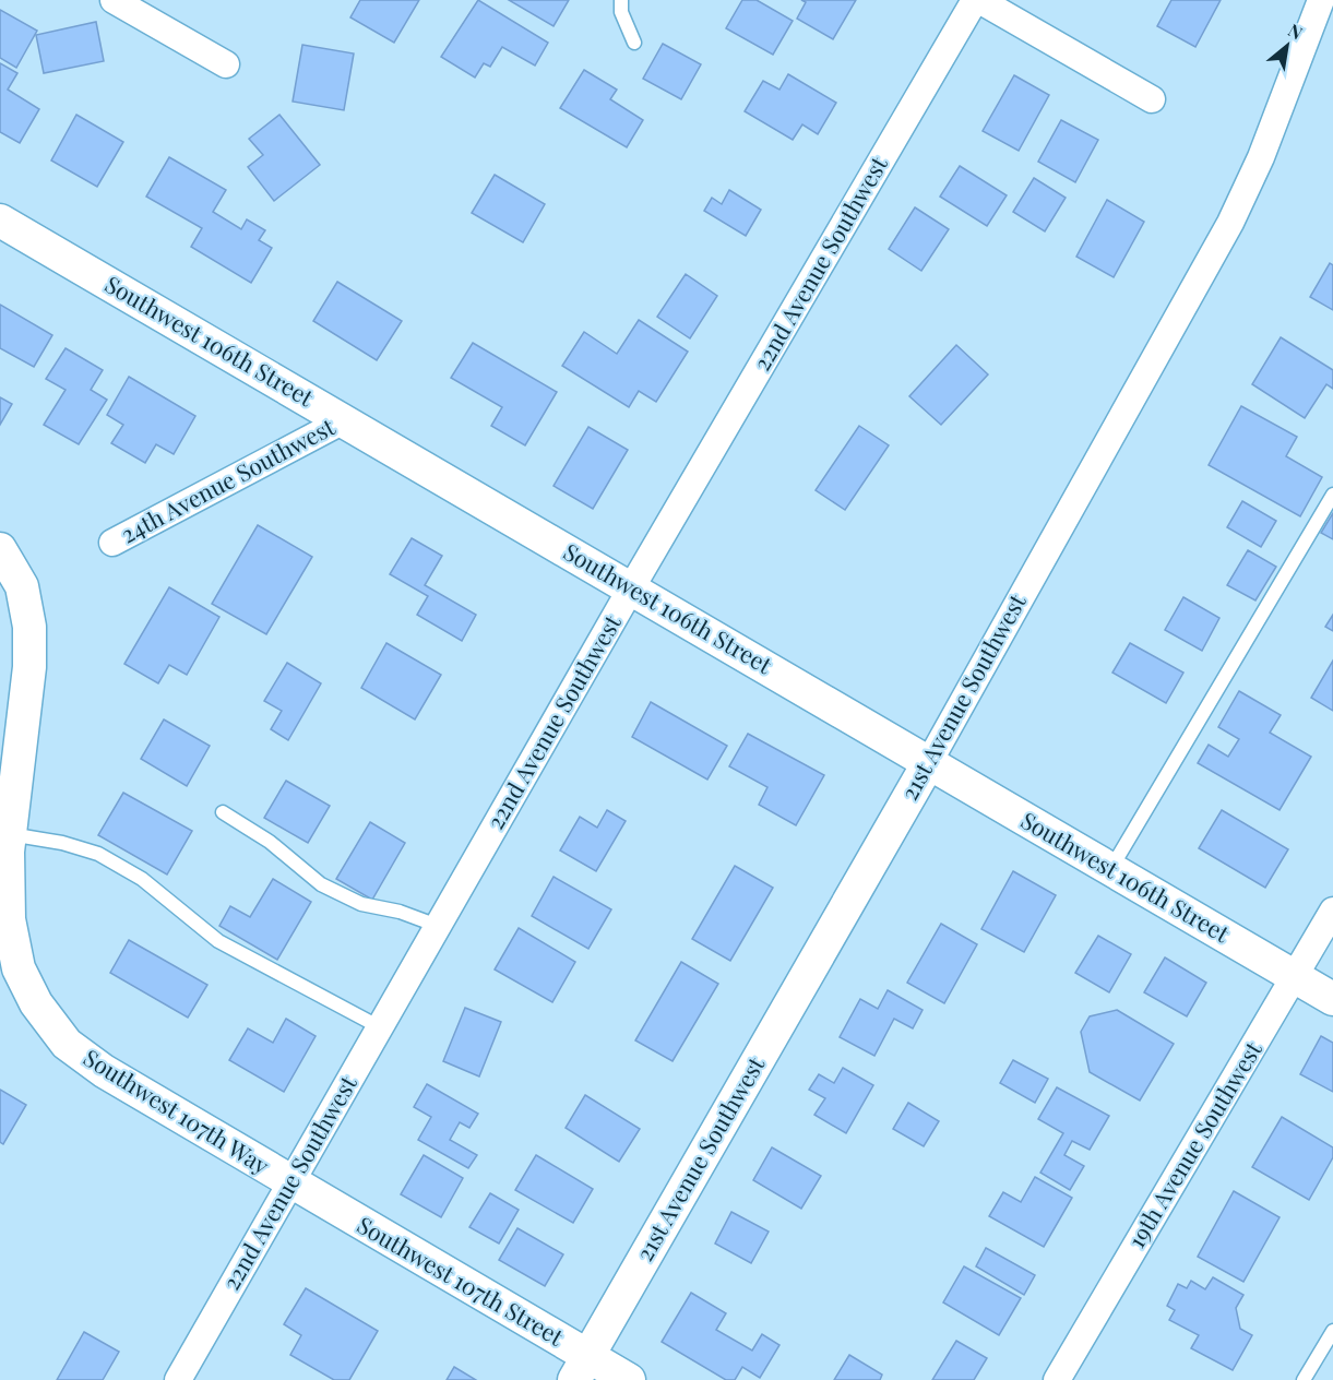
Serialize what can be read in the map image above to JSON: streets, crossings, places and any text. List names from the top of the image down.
{
  "streets": {
    "street": [
      "22nd Avenue Southwest",
      "Southwest 106th Street",
      "24th Avenue Southwest",
      "21st Avenue Southwest",
      "Southwest 107th Way",
      "19th Avenue Southwest",
      "Southwest 107th Street"
    ]
  },
  "crossings": [
    ["22nd Avenue Southwest", "Southwest 106th Street"],
    ["22nd Avenue Southwest", "Southwest 107th Way"],
    ["22nd Avenue Southwest", "Southwest 107th Street"],
    ["Southwest 106th Street", "24th Avenue Southwest"],
    ["Southwest 106th Street", "21st Avenue Southwest"],
    ["Southwest 106th Street", "19th Avenue Southwest"],
    ["21st Avenue Southwest", "Southwest 107th Street"],
    ["Southwest 107th Way", "Southwest 107th Street"]
  ],
  "north": "top right"
}
